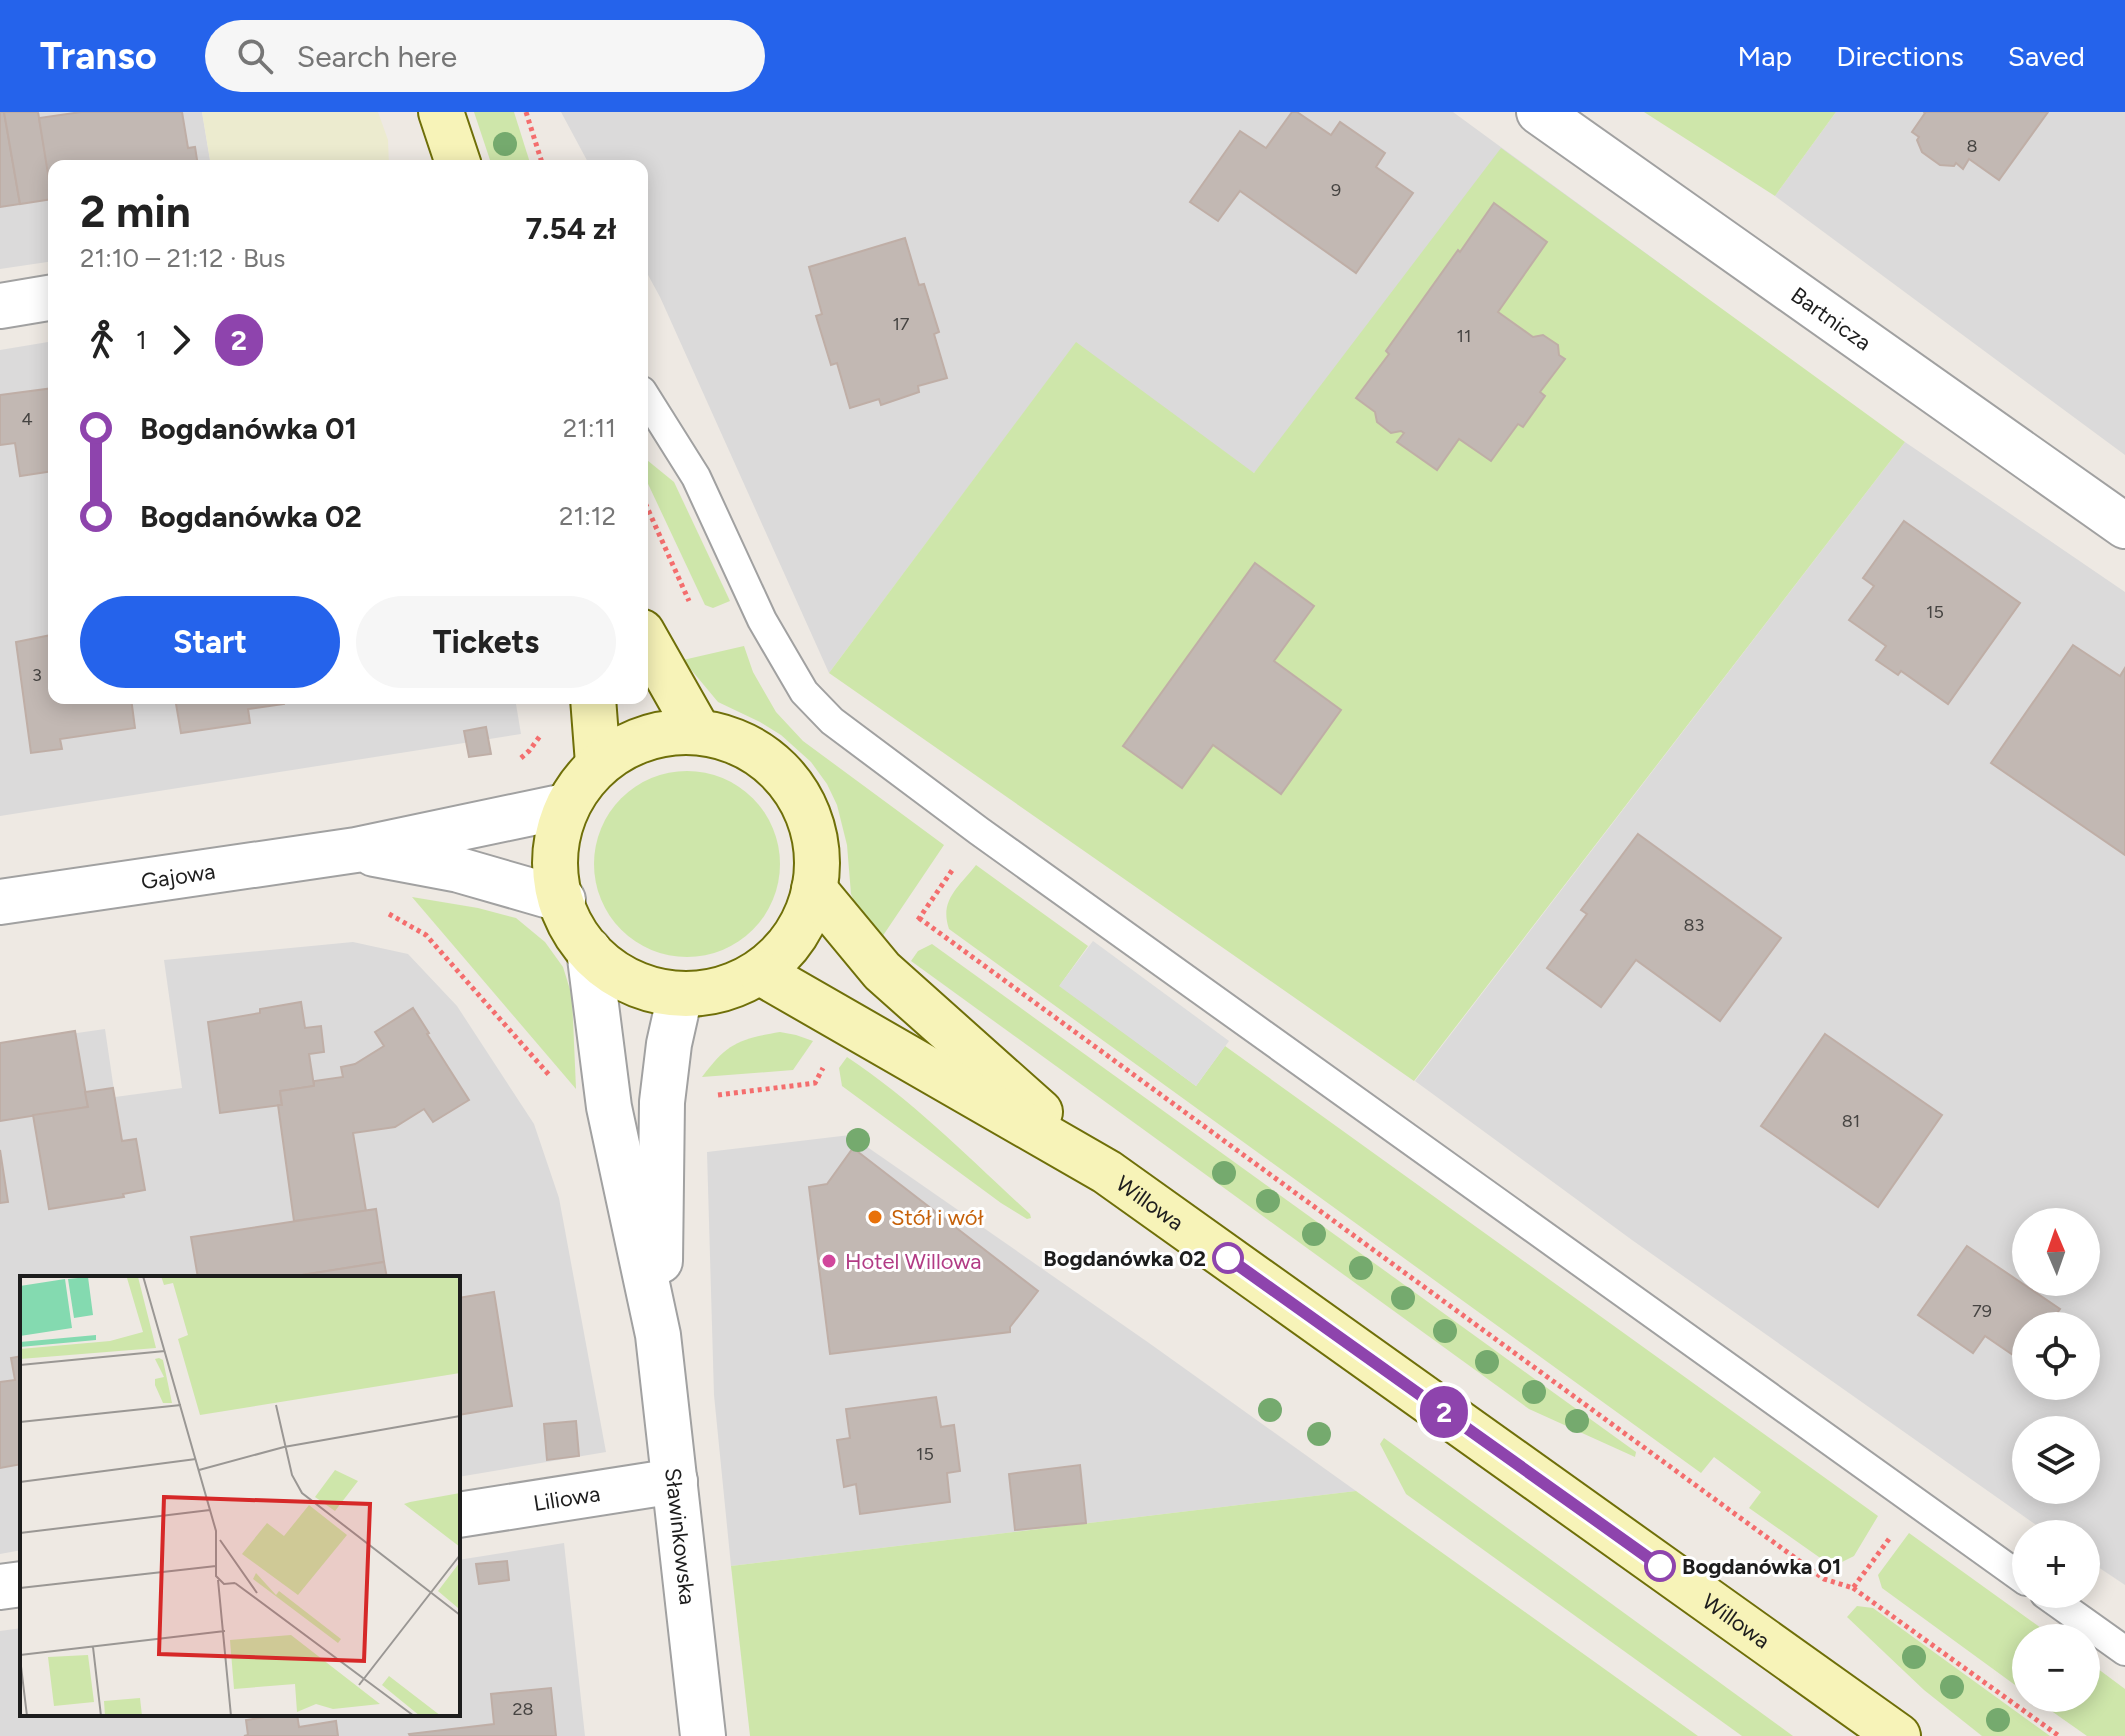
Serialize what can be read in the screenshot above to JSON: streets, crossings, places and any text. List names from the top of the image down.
{
  "streets": {
    "street": [
      "Bartnicza",
      "Gajowa",
      "Willowa",
      "Liliowa",
      "Sławinkowska"
    ]
  },
  "crossings": [
    ["Gajowa", "Willowa"],
    ["Gajowa", "Sławinkowska"],
    ["Willowa", "Sławinkowska"],
    ["Liliowa", "Sławinkowska"]
  ],
  "places": [
    "Stół i wół",
    "Bogdanówka 02",
    "Hotel Willowa",
    "Bogdanówka 01"
  ],
  "lines": ["bus line 2"],
  "house_numbers": [
    "8",
    "9",
    "17",
    "11",
    "4",
    "15",
    "3",
    "83",
    "81",
    "79",
    "15",
    "28"
  ],
  "north": "top",
  "page": {
    "header": "Transo",
    "search": "Search here",
    "nav": ["Map", "Directions", "Saved"],
    "on_map": "2",
    "heading": ["2 min", "21:10 – 21:12 · Bus", "7.54 zł"],
    "legs": ["1", "2"],
    "list": [
      {
        "name": "Bogdanówka 01",
        "value": "21:11"
      },
      {
        "name": "Bogdanówka 02",
        "value": "21:12"
      }
    ],
    "buttons": ["Start", "Tickets"],
    "map_buttons": ["+", "−"]
  }
}
